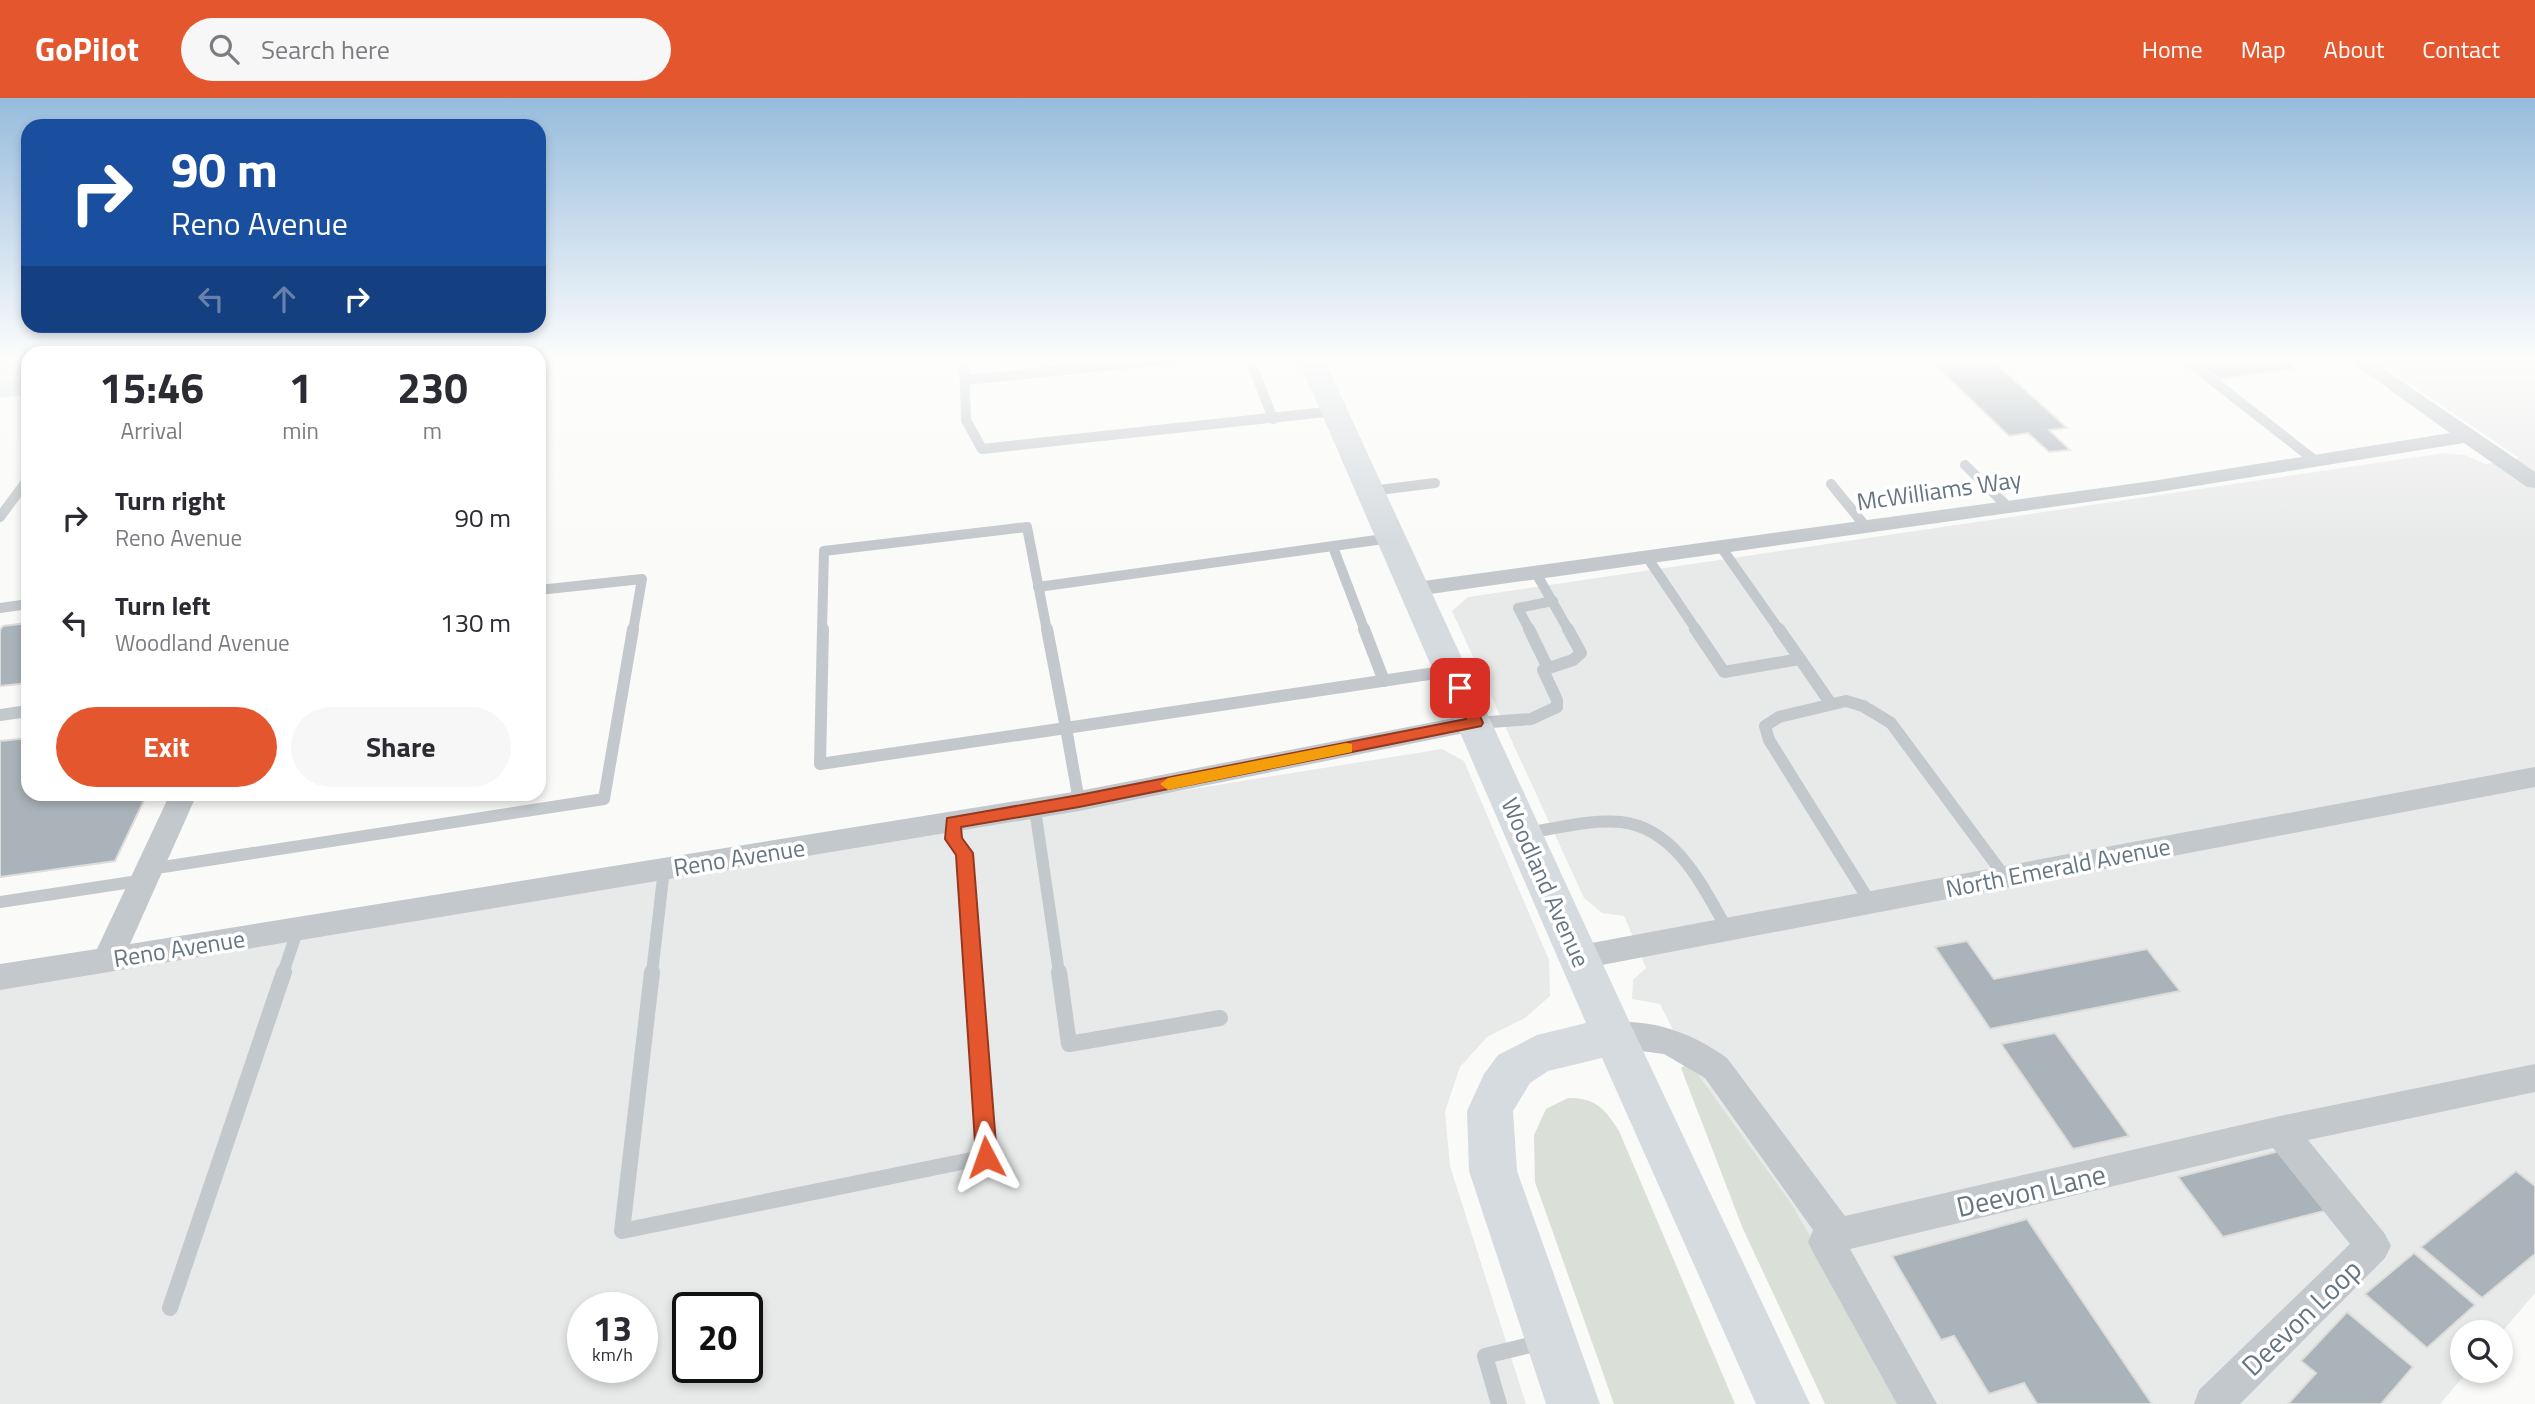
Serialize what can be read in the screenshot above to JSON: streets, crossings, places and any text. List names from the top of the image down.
{
  "streets": {
    "street": [
      "McWilliams Way",
      "Reno Avenue",
      "North Emerald Avenue",
      "Woodland Avenue",
      "Deevon Lane",
      "Deevon Loop"
    ]
  },
  "crossings": [
    ["McWilliams Way", "Woodland Avenue"],
    ["Reno Avenue", "Woodland Avenue"],
    ["North Emerald Avenue", "Woodland Avenue"],
    ["Deevon Lane", "Deevon Loop"]
  ],
  "page": {
    "header": "GoPilot",
    "search": "Search here",
    "nav": [
      "Home",
      "Map",
      "About",
      "Contact"
    ],
    "turn": ["90 m", "Reno Avenue"],
    "eta": [
      "15:46",
      "Arrival",
      "1",
      "min",
      "230",
      "m"
    ],
    "list": [
      {
        "name": "Turn right",
        "note": "Reno Avenue",
        "value": "90 m"
      },
      {
        "name": "Turn left",
        "note": "Woodland Avenue",
        "value": "130 m"
      }
    ],
    "buttons": ["Exit", "Share"],
    "speed": "13 km/h",
    "limit": "20"
  }
}
